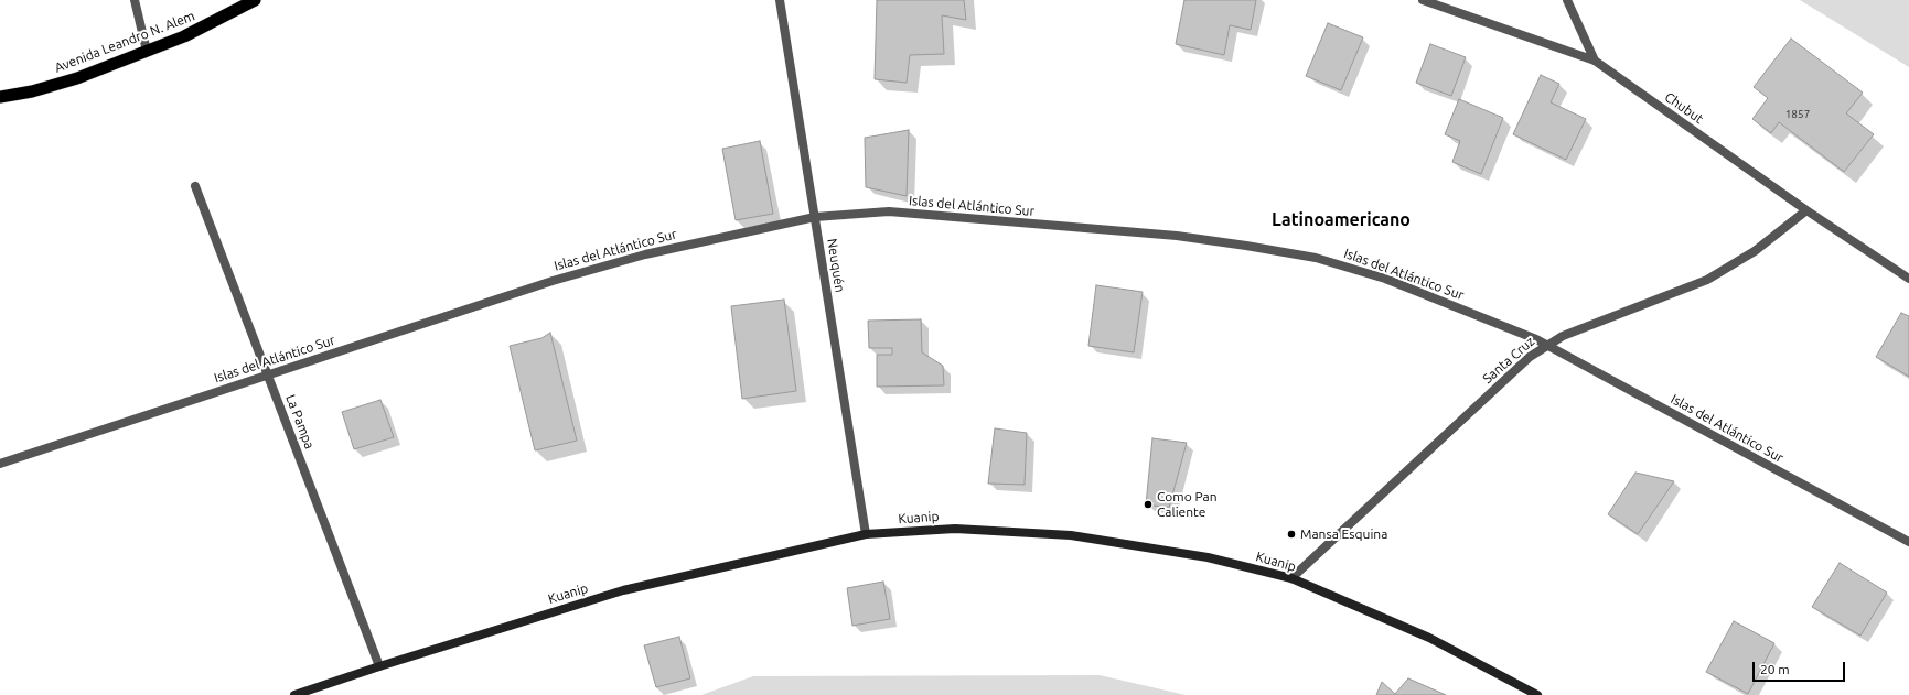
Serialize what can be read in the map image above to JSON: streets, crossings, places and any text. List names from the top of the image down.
{
  "streets": {
    "highway": ["Avenida Leandro N. Alem"],
    "main road": ["Kuanip"],
    "street": [
      "Chubut",
      "Islas del Atlántico Sur",
      "Neuquén",
      "Santa Cruz",
      "La Pampa"
    ]
  },
  "crossings": [
    ["Chubut", "Santa Cruz"],
    ["Islas del Atlántico Sur", "Neuquén"],
    ["Islas del Atlántico Sur", "Santa Cruz"],
    ["Islas del Atlántico Sur", "La Pampa"],
    ["Neuquén", "Kuanip"],
    ["Santa Cruz", "Kuanip"],
    ["La Pampa", "Kuanip"]
  ],
  "districts": ["Latinoamericano"],
  "places": ["Como Pan Caliente", "Mansa Esquina"],
  "house_numbers": ["1857"],
  "scale_bar": "20 m"
}
